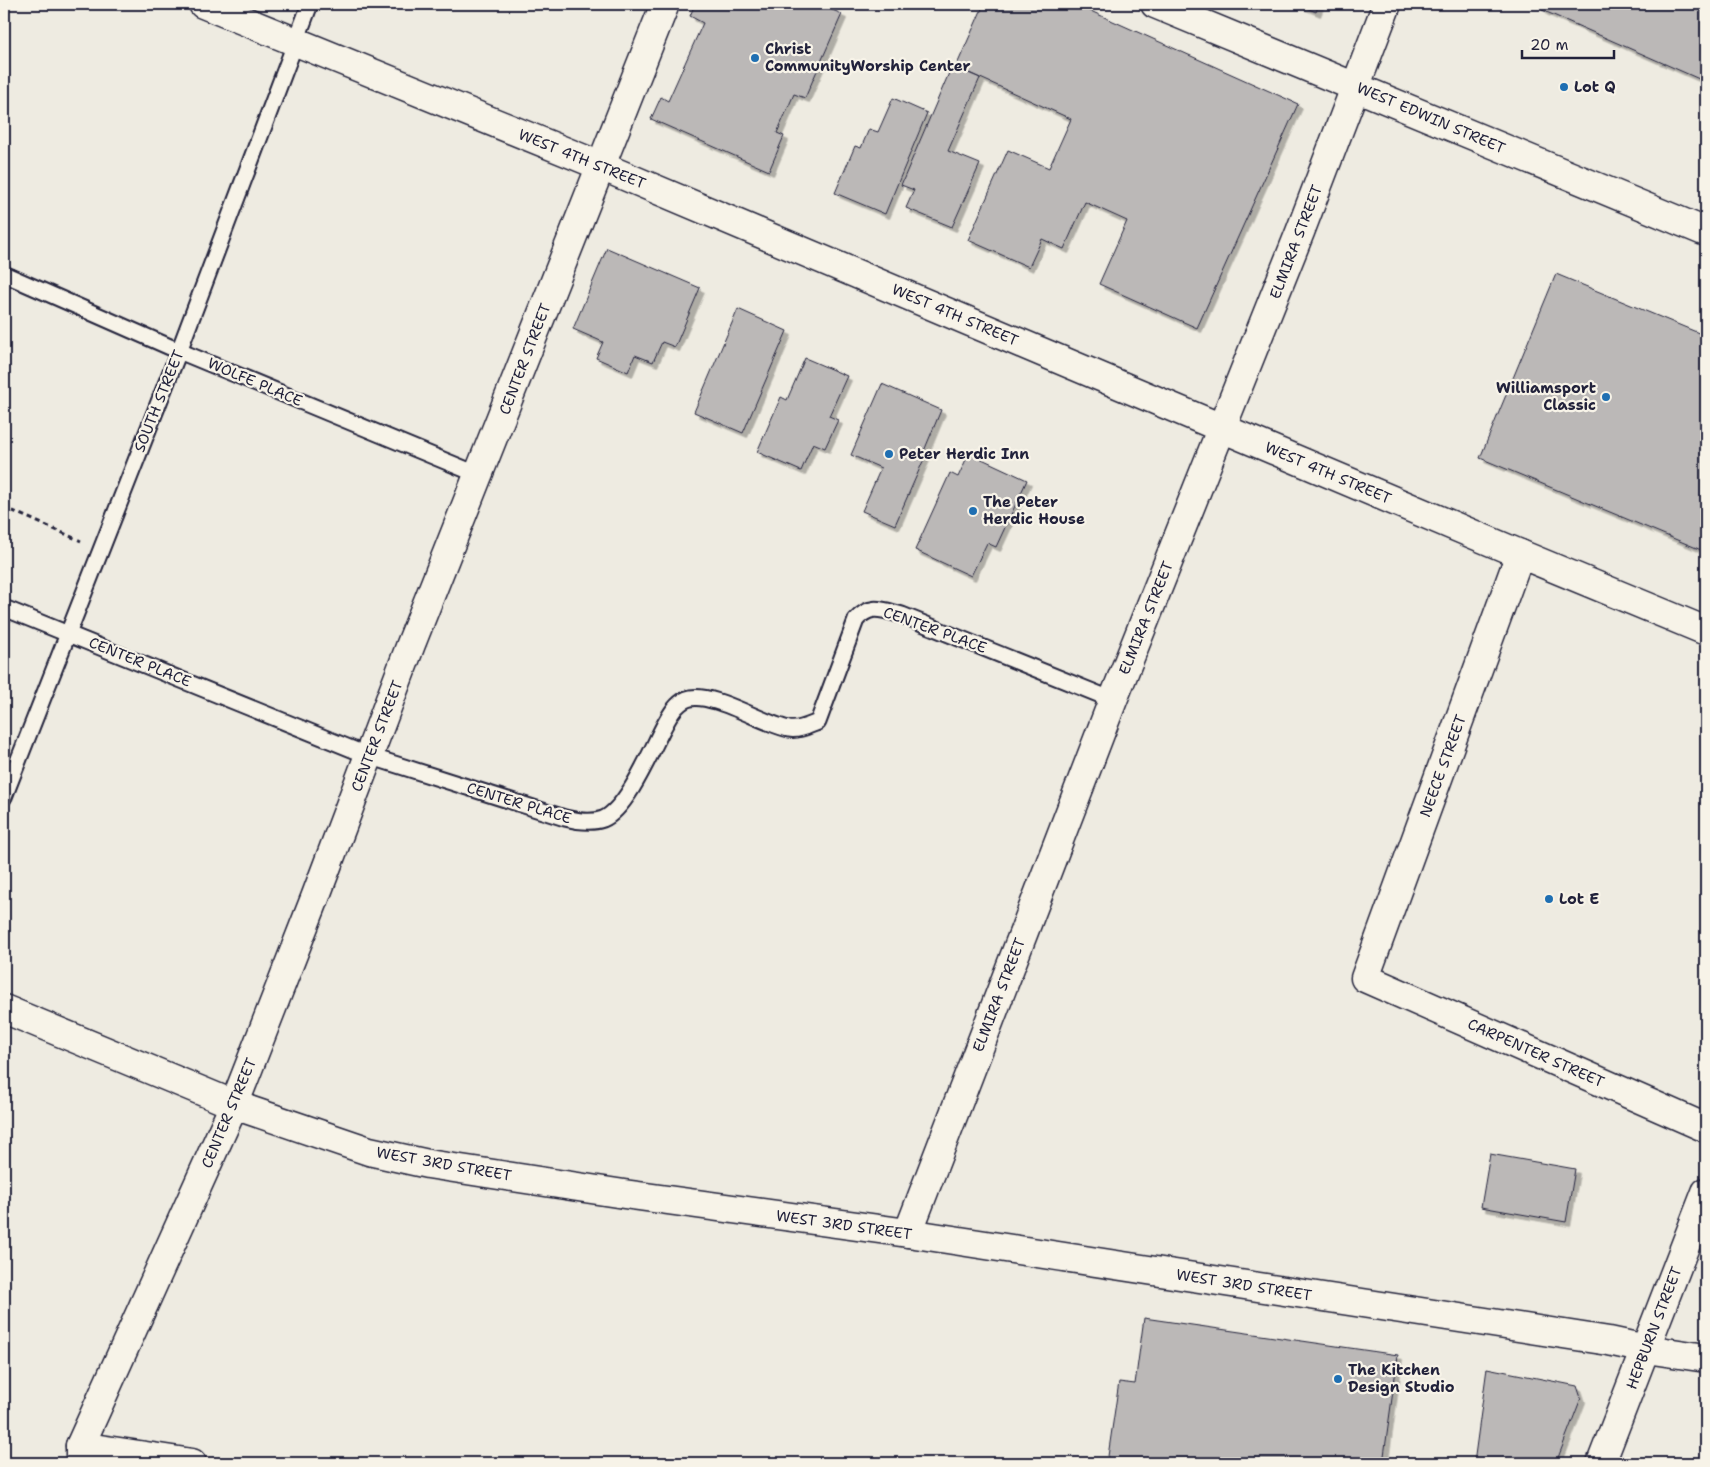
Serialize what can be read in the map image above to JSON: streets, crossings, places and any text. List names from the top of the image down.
{
  "streets": {
    "street": [
      "WEST EDWIN STREET",
      "WEST 4TH STREET",
      "ELMIRA STREET",
      "CENTER STREET",
      "NEECE STREET",
      "CARPENTER STREET",
      "WEST 3RD STREET",
      "HEPBURN STREET"
    ],
    "lane": ["WOLFE PLACE", "SOUTH STREET", "CENTER PLACE"]
  },
  "crossings": [
    ["WEST EDWIN STREET", "ELMIRA STREET"],
    ["WEST 4TH STREET", "ELMIRA STREET"],
    ["WEST 4TH STREET", "CENTER STREET"],
    ["WEST 4TH STREET", "SOUTH STREET"],
    ["WEST 4TH STREET", "NEECE STREET"],
    ["ELMIRA STREET", "CENTER PLACE"],
    ["ELMIRA STREET", "WEST 3RD STREET"],
    ["CENTER STREET", "WOLFE PLACE"],
    ["CENTER STREET", "CENTER PLACE"],
    ["CENTER STREET", "WEST 3RD STREET"],
    ["WOLFE PLACE", "SOUTH STREET"],
    ["SOUTH STREET", "CENTER PLACE"],
    ["NEECE STREET", "CARPENTER STREET"],
    ["WEST 3RD STREET", "HEPBURN STREET"]
  ],
  "places": [
    "Christ CommunityWorship Center",
    "Lot Q",
    "Williamsport Classic",
    "Peter Herdic Inn",
    "The Peter Herdic House",
    "Lot E",
    "The Kitchen Design Studio"
  ],
  "scale_bar": "20 m"
}
